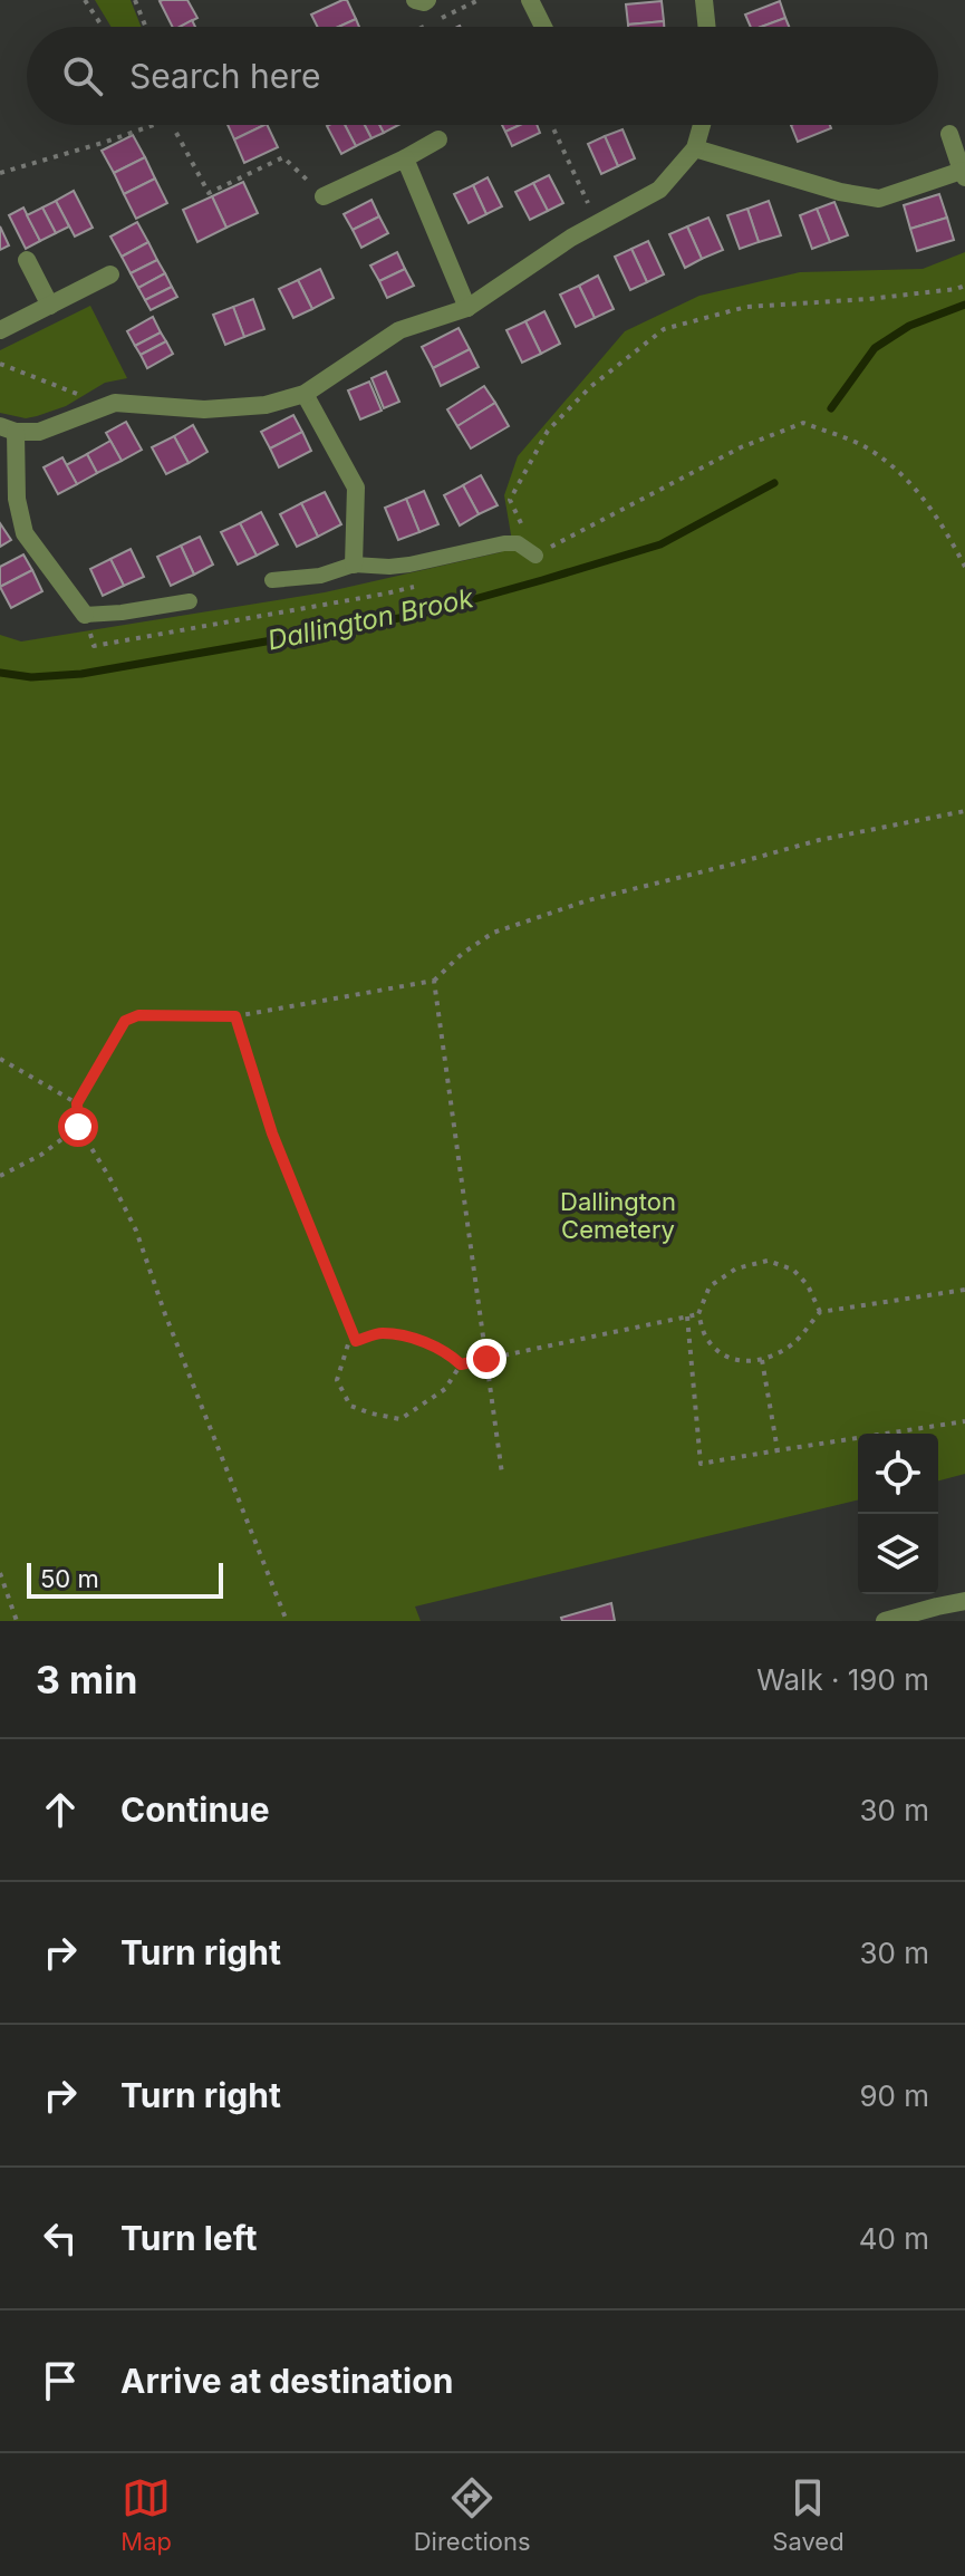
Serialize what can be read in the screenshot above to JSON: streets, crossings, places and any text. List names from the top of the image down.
{
  "water": ["Dallington Brook"],
  "parks": ["Dallington Cemetery"],
  "scale_bar": "50 m",
  "page": {
    "search": "Search here",
    "scale": "50 m",
    "heading": ["3 min", "Walk · 190 m"],
    "list": [
      ["Continue", "30 m"],
      ["Turn right", "30 m"],
      ["Turn right", "90 m"],
      ["Turn left", "40 m"],
      "Arrive at destination"
    ],
    "nav": ["Map", "Directions", "Saved"]
  }
}
